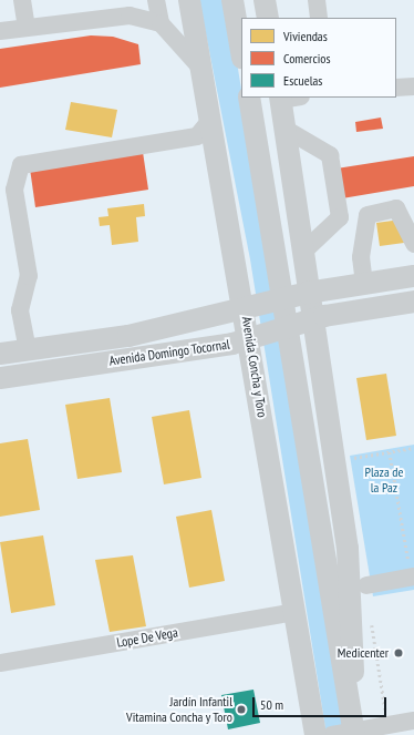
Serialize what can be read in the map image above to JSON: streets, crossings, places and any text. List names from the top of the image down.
{
  "streets": {
    "main road": ["Avenida Domingo Tocornal", "Avenida Concha y Toro"],
    "street": ["Lope De Vega"]
  },
  "crossings": [
    ["Avenida Domingo Tocornal", "Avenida Concha y Toro"],
    ["Avenida Concha y Toro", "Lope De Vega"]
  ],
  "parks": ["Plaza de la Paz"],
  "places": ["Medicenter", "Jardín Infantil Vitamina Concha y Toro"],
  "legend": ["Viviendas", "Comercios", "Escuelas"],
  "scale_bar": "50 m"
}
